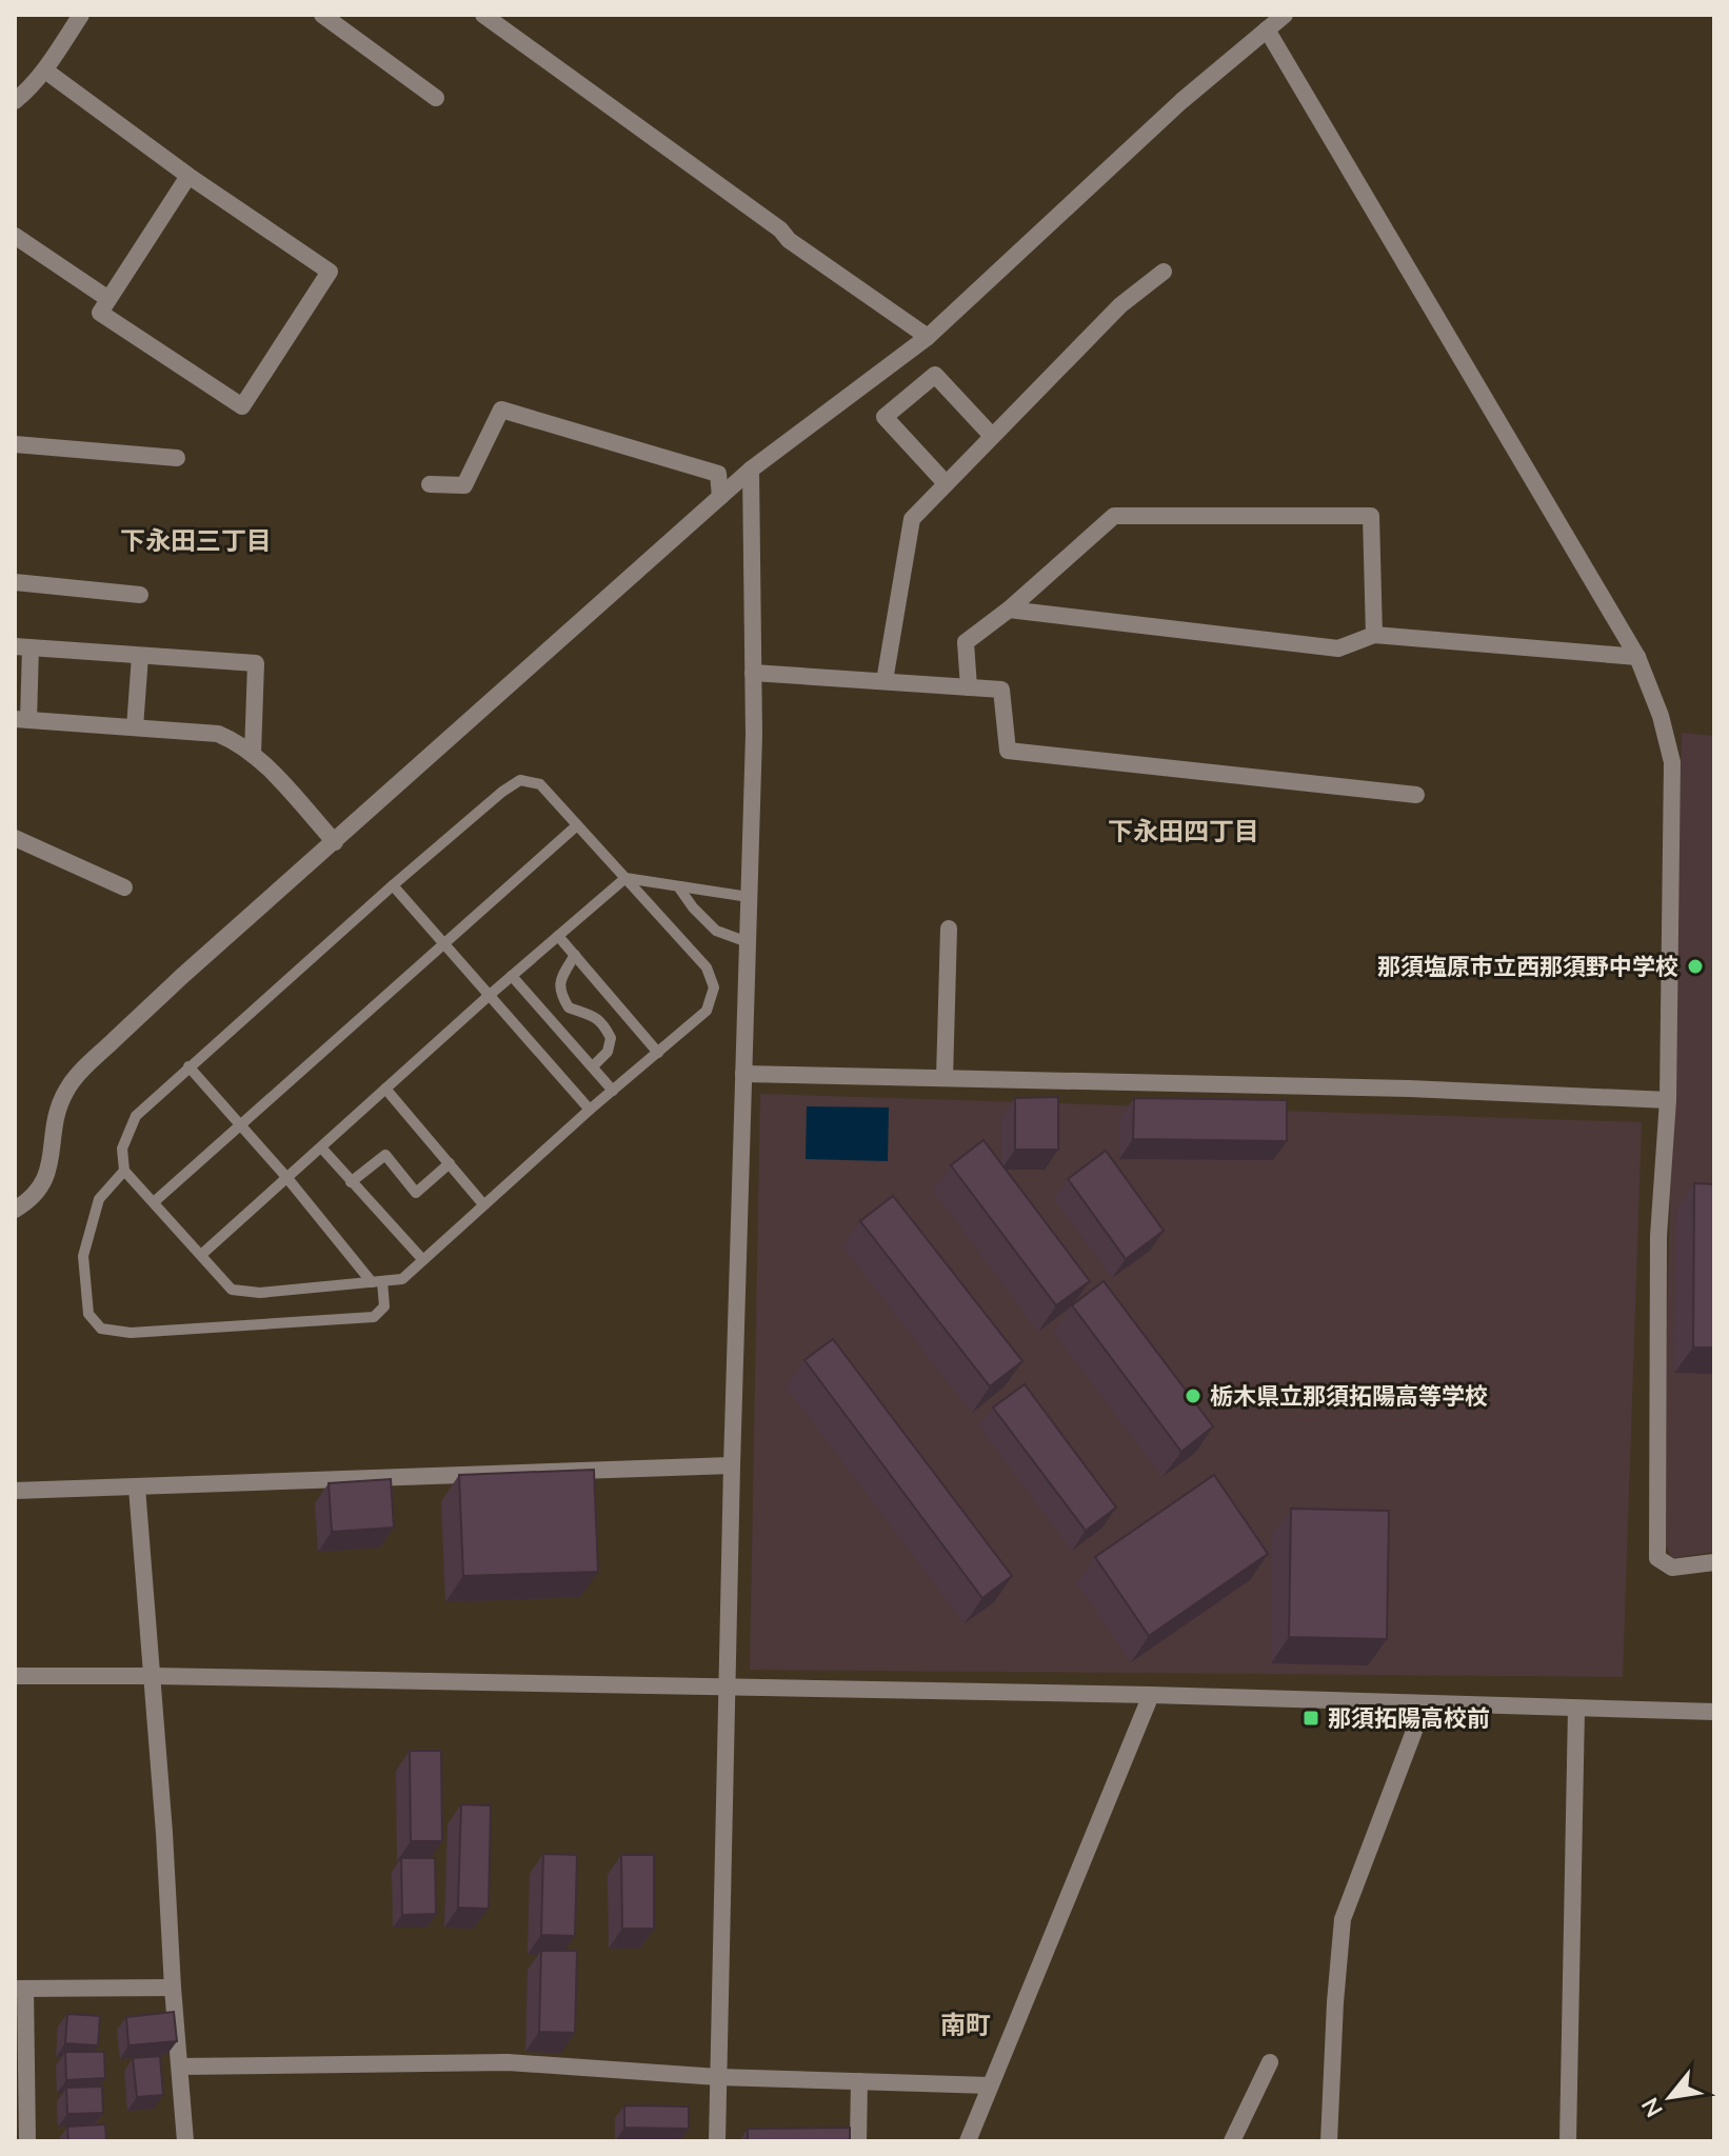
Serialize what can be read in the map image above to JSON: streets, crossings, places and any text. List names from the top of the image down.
{
  "districts": ["下永田三丁目", "下永田四丁目", "南町"],
  "places": {
    "other": ["那須塩原市立西那須野中学校", "栃木県立那須拓陽高等学校"],
    "transit": ["那須拓陽高校前"]
  },
  "north": "bottom left"
}
